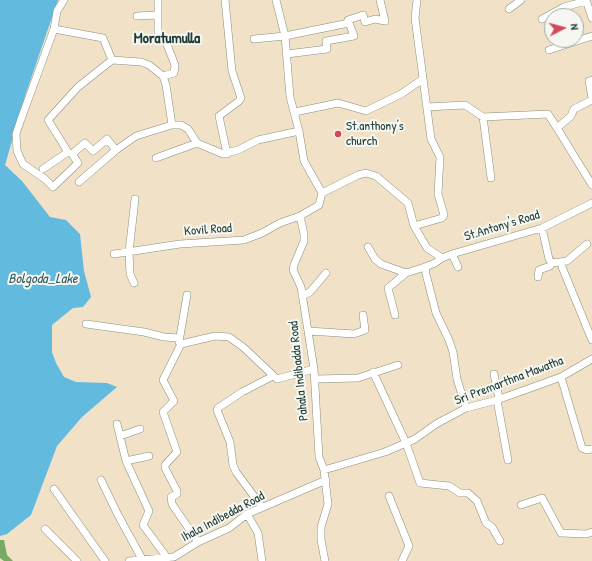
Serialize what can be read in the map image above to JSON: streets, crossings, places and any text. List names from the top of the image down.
{
  "streets": {
    "street": [
      "St.Antony's Road",
      "Kovil Road",
      "Pahala Indibadda Road",
      "Sri Premarthna Mawatha",
      "Ihala Indibedda Road"
    ]
  },
  "crossings": [
    ["Kovil Road", "Pahala Indibadda Road"],
    ["Pahala Indibadda Road", "Sri Premarthna Mawatha"],
    ["Pahala Indibadda Road", "Ihala Indibedda Road"]
  ],
  "districts": ["Moratumulla"],
  "water": ["Bolgoda_Lake"],
  "places": ["St.anthony's church"],
  "north": "right"
}
